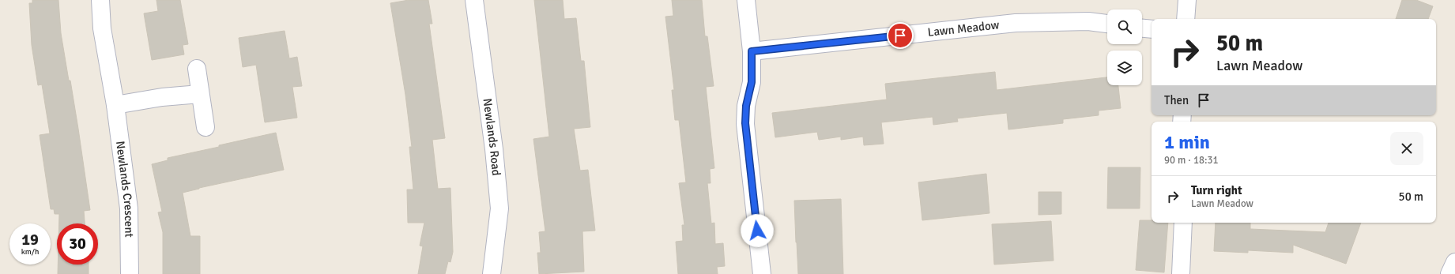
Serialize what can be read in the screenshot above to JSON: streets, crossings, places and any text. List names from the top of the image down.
{
  "streets": {
    "street": ["Lawn Meadow", "Newlands Road", "Newlands Crescent"]
  },
  "page": {
    "turn": ["50 m", "Lawn Meadow"],
    "then": "Then",
    "heading": ["1 min", "90 m · 18:31"],
    "list": [
      {
        "name": "Turn right",
        "note": "Lawn Meadow",
        "value": "50 m"
      }
    ],
    "speed": "19 km/h",
    "limit": "30"
  }
}
